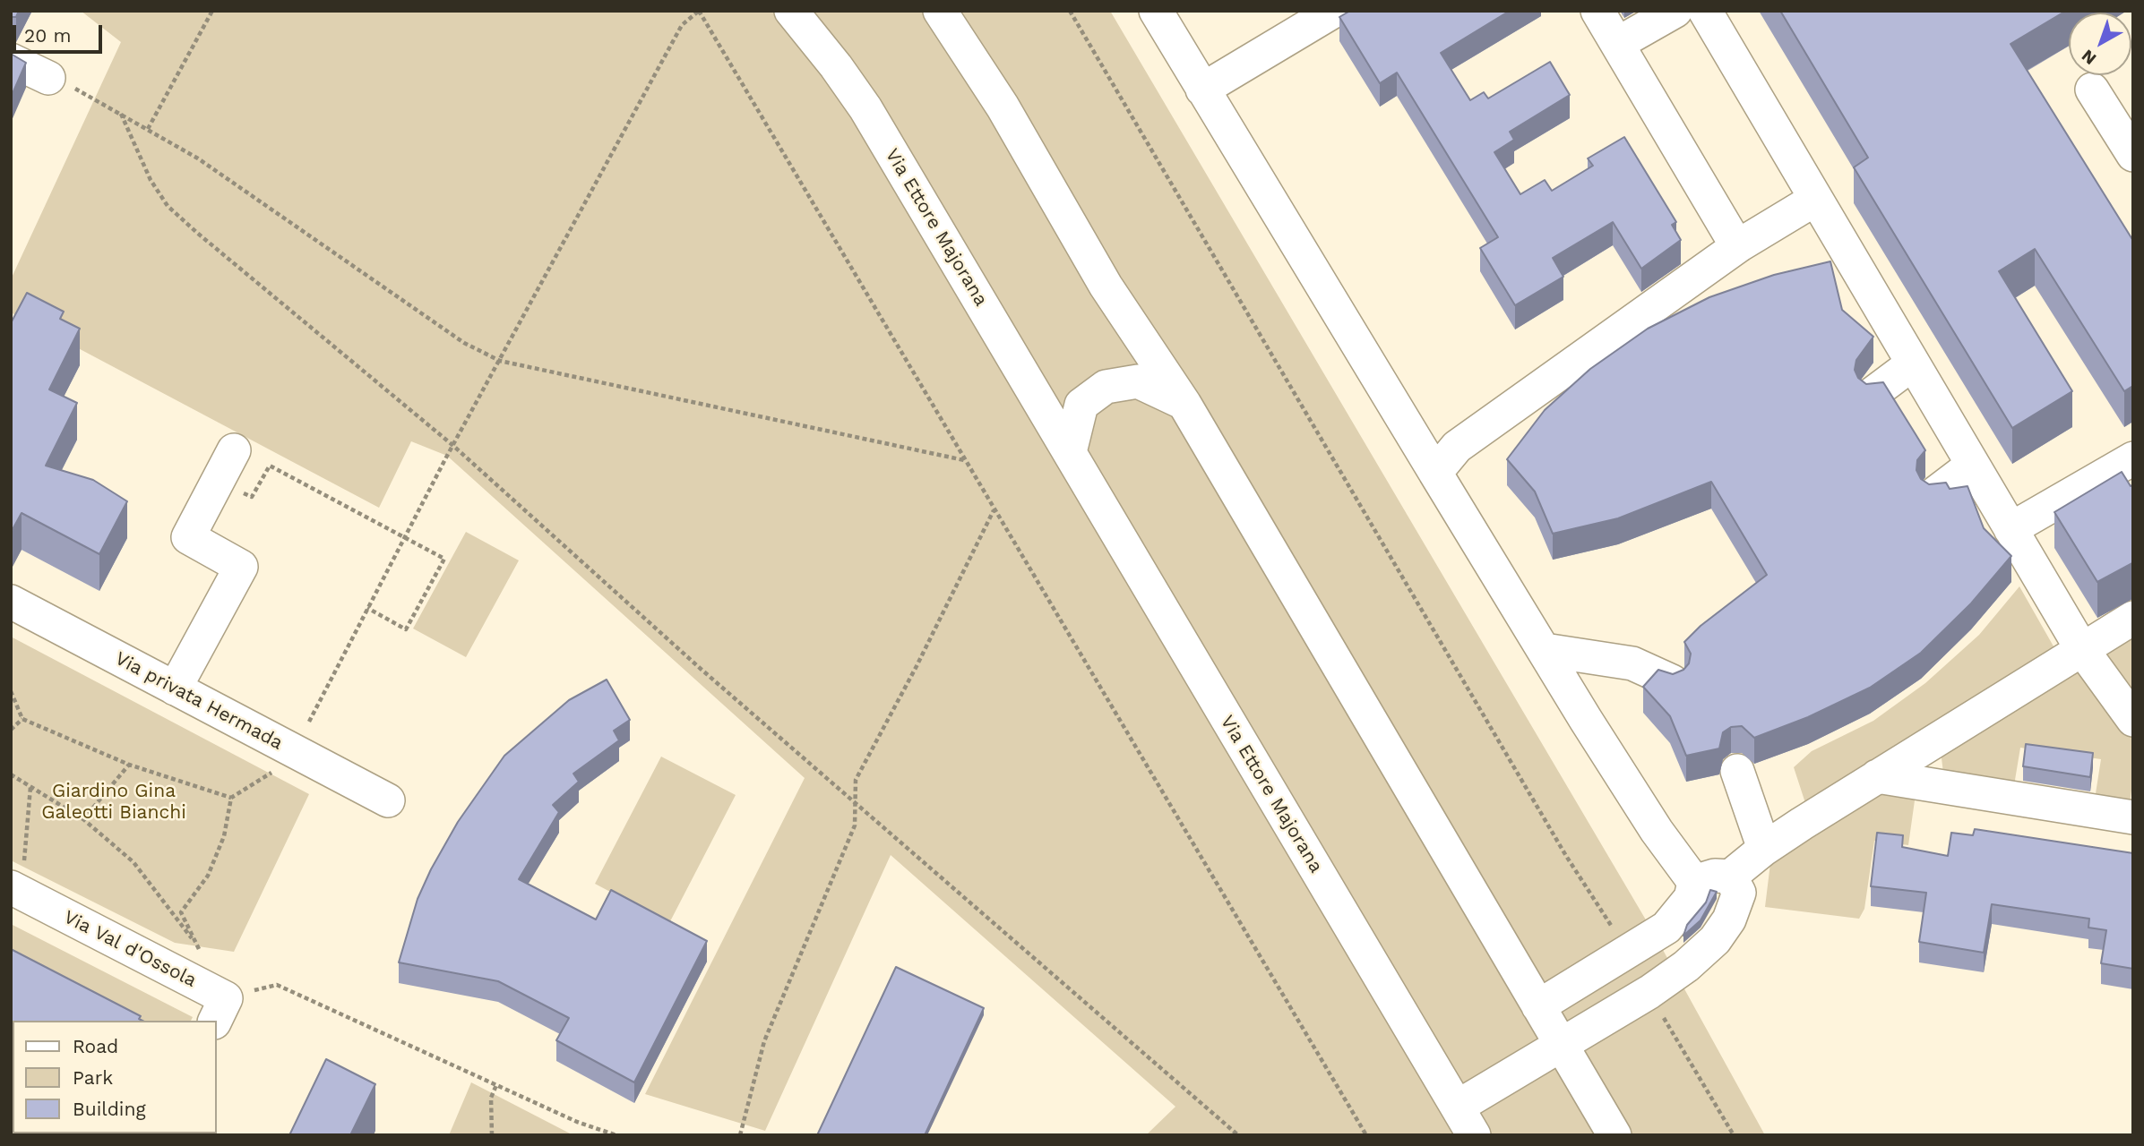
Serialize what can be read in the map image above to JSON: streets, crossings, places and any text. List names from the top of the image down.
{
  "streets": {
    "street": ["Via Ettore Majorana", "Via privata Hermada", "Via Val d'Ossola"]
  },
  "parks": ["Giardino Gina Galeotti Bianchi"],
  "legend": ["Road", "Park", "Building"],
  "scale_bar": "20 m",
  "north": "bottom left"
}
